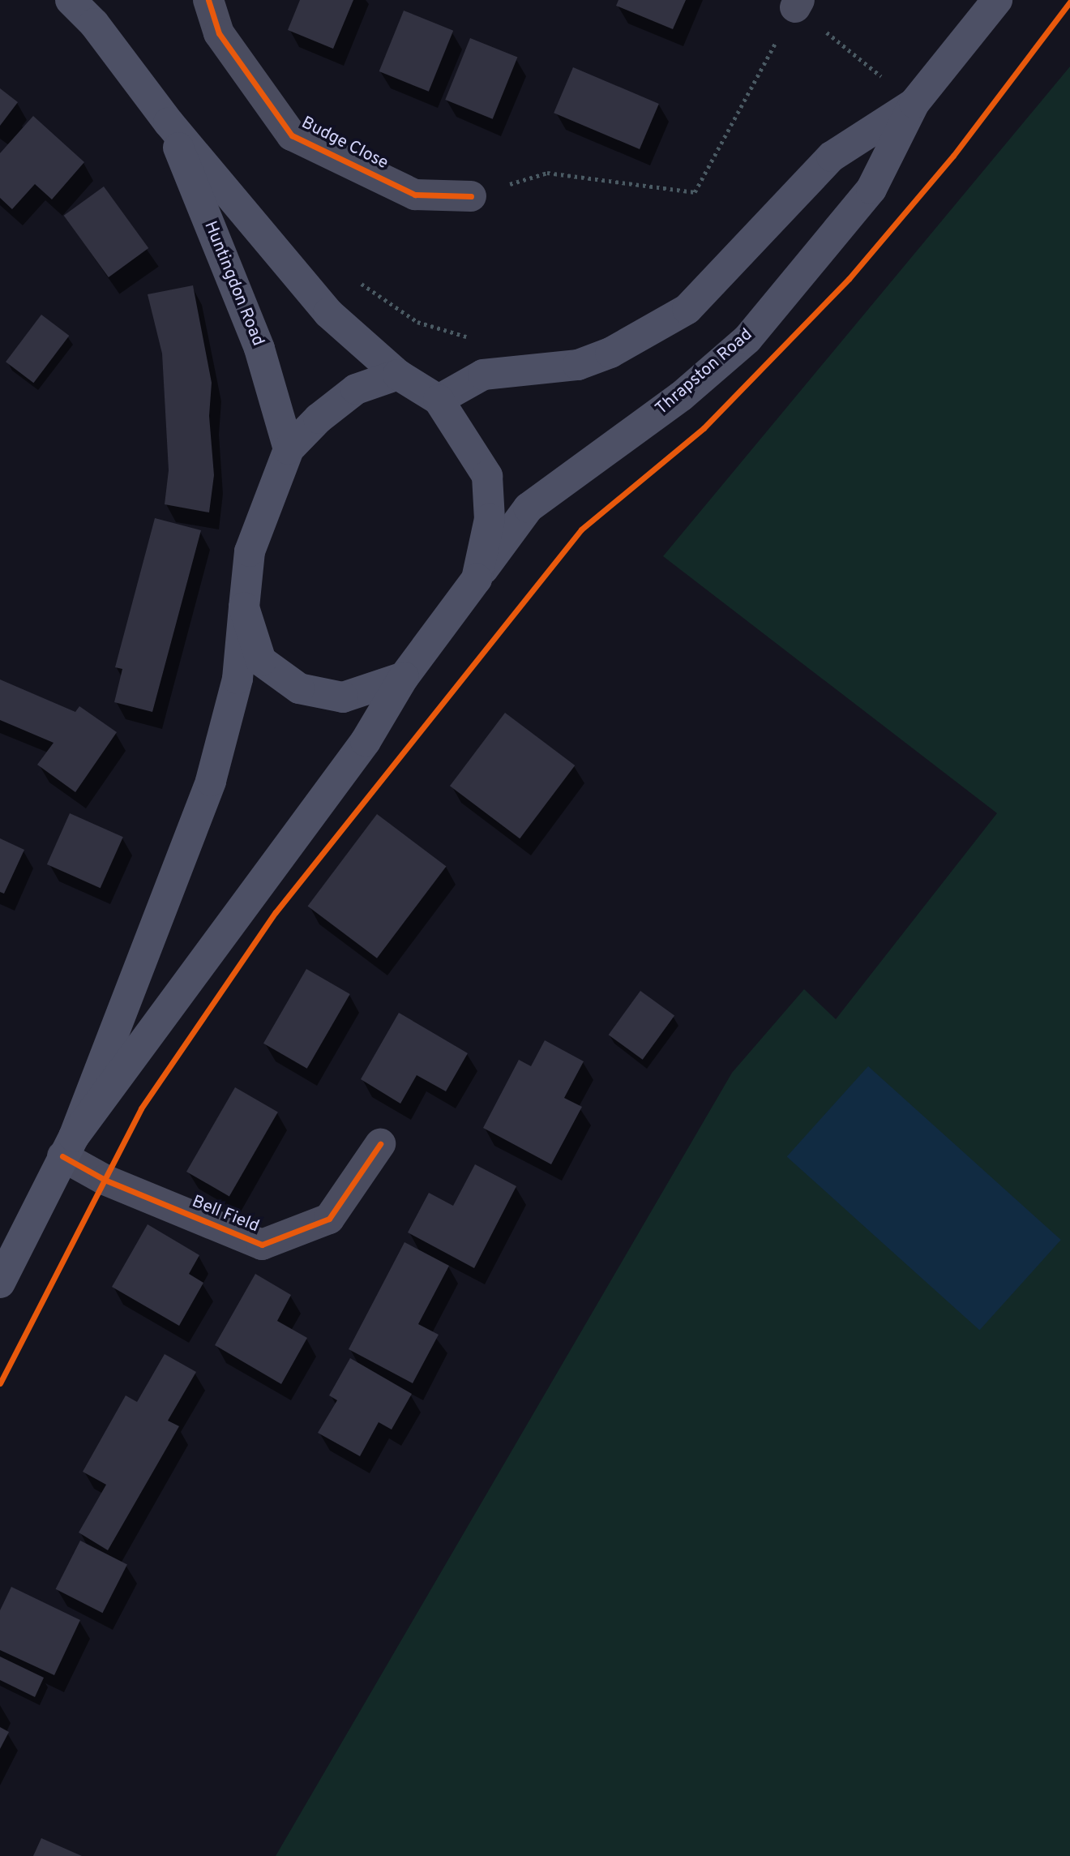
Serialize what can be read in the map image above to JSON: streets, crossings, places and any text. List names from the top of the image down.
{
  "streets": {
    "main road": ["Huntingdon Road", "Thrapston Road"],
    "street": ["Budge Close", "Bell Field"]
  },
  "crossings": [
    ["Huntingdon Road", "Thrapston Road"],
    ["Thrapston Road", "Bell Field"]
  ]
}
